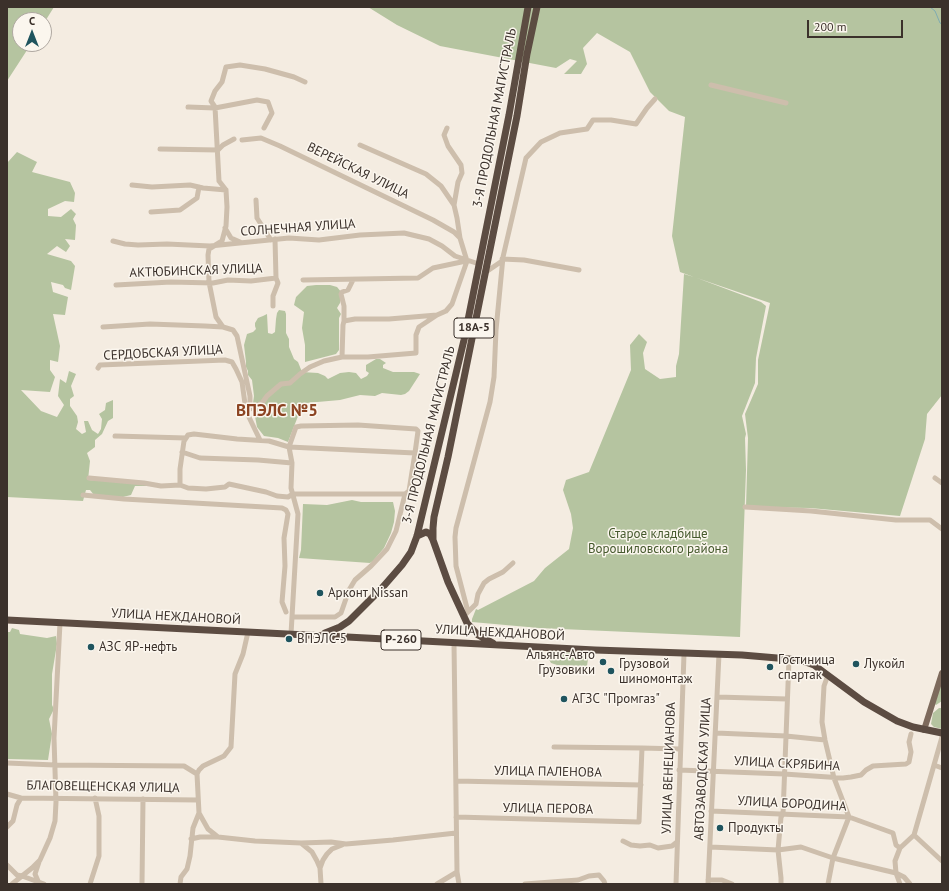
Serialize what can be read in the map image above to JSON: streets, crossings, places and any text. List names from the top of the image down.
{
  "streets": {
    "highway": [
      "3-Я ПРОДОЛЬНАЯ МАГИСТРАЛЬ",
      "18А-5",
      "УЛИЦА НЕЖДАНОВОЙ",
      "Р-260"
    ],
    "street": [
      "ВЕРЕЙСКАЯ УЛИЦА",
      "СОЛНЕЧНАЯ УЛИЦА",
      "АКТЮБИНСКАЯ УЛИЦА",
      "СЕРДОБСКАЯ УЛИЦА",
      "УЛИЦА СКРЯБИНА",
      "УЛИЦА ВЕНЕЦИАНОВА",
      "АВТОЗАВОДСКАЯ УЛИЦА",
      "УЛИЦА ПАЛЕНОВА",
      "БЛАГОВЕЩЕНСКАЯ УЛИЦА",
      "УЛИЦА БОРОДИНА",
      "УЛИЦА ПЕРОВА"
    ]
  },
  "crossings": [
    ["3-Я ПРОДОЛЬНАЯ МАГИСТРАЛЬ", "СОЛНЕЧНАЯ УЛИЦА"],
    ["3-Я ПРОДОЛЬНАЯ МАГИСТРАЛЬ", "УЛИЦА НЕЖДАНОВОЙ"],
    ["УЛИЦА НЕЖДАНОВОЙ", "Р-260"],
    ["УЛИЦА НЕЖДАНОВОЙ", "УЛИЦА ВЕНЕЦИАНОВА"],
    ["УЛИЦА НЕЖДАНОВОЙ", "АВТОЗАВОДСКАЯ УЛИЦА"],
    ["УЛИЦА СКРЯБИНА", "УЛИЦА ВЕНЕЦИАНОВА"],
    ["УЛИЦА СКРЯБИНА", "АВТОЗАВОДСКАЯ УЛИЦА"],
    ["АВТОЗАВОДСКАЯ УЛИЦА", "УЛИЦА БОРОДИНА"],
    ["УЛИЦА ПАЛЕНОВА", "УЛИЦА ПЕРОВА"]
  ],
  "districts": ["ВПЭЛС №5"],
  "parks": ["Старое кладбище Ворошиловского района"],
  "places": [
    "Арконт Nissan",
    "ВПЭЛС-5",
    "АЗС ЯР-нефть",
    "Альянс-Авто Грузовики",
    "Лукойл",
    "Гостиница спартак",
    "Грузовой шиномонтаж",
    "АГЗС \"Промгаз\"",
    "Продукты"
  ],
  "scale_bar": "200 m",
  "north": "top"
}
